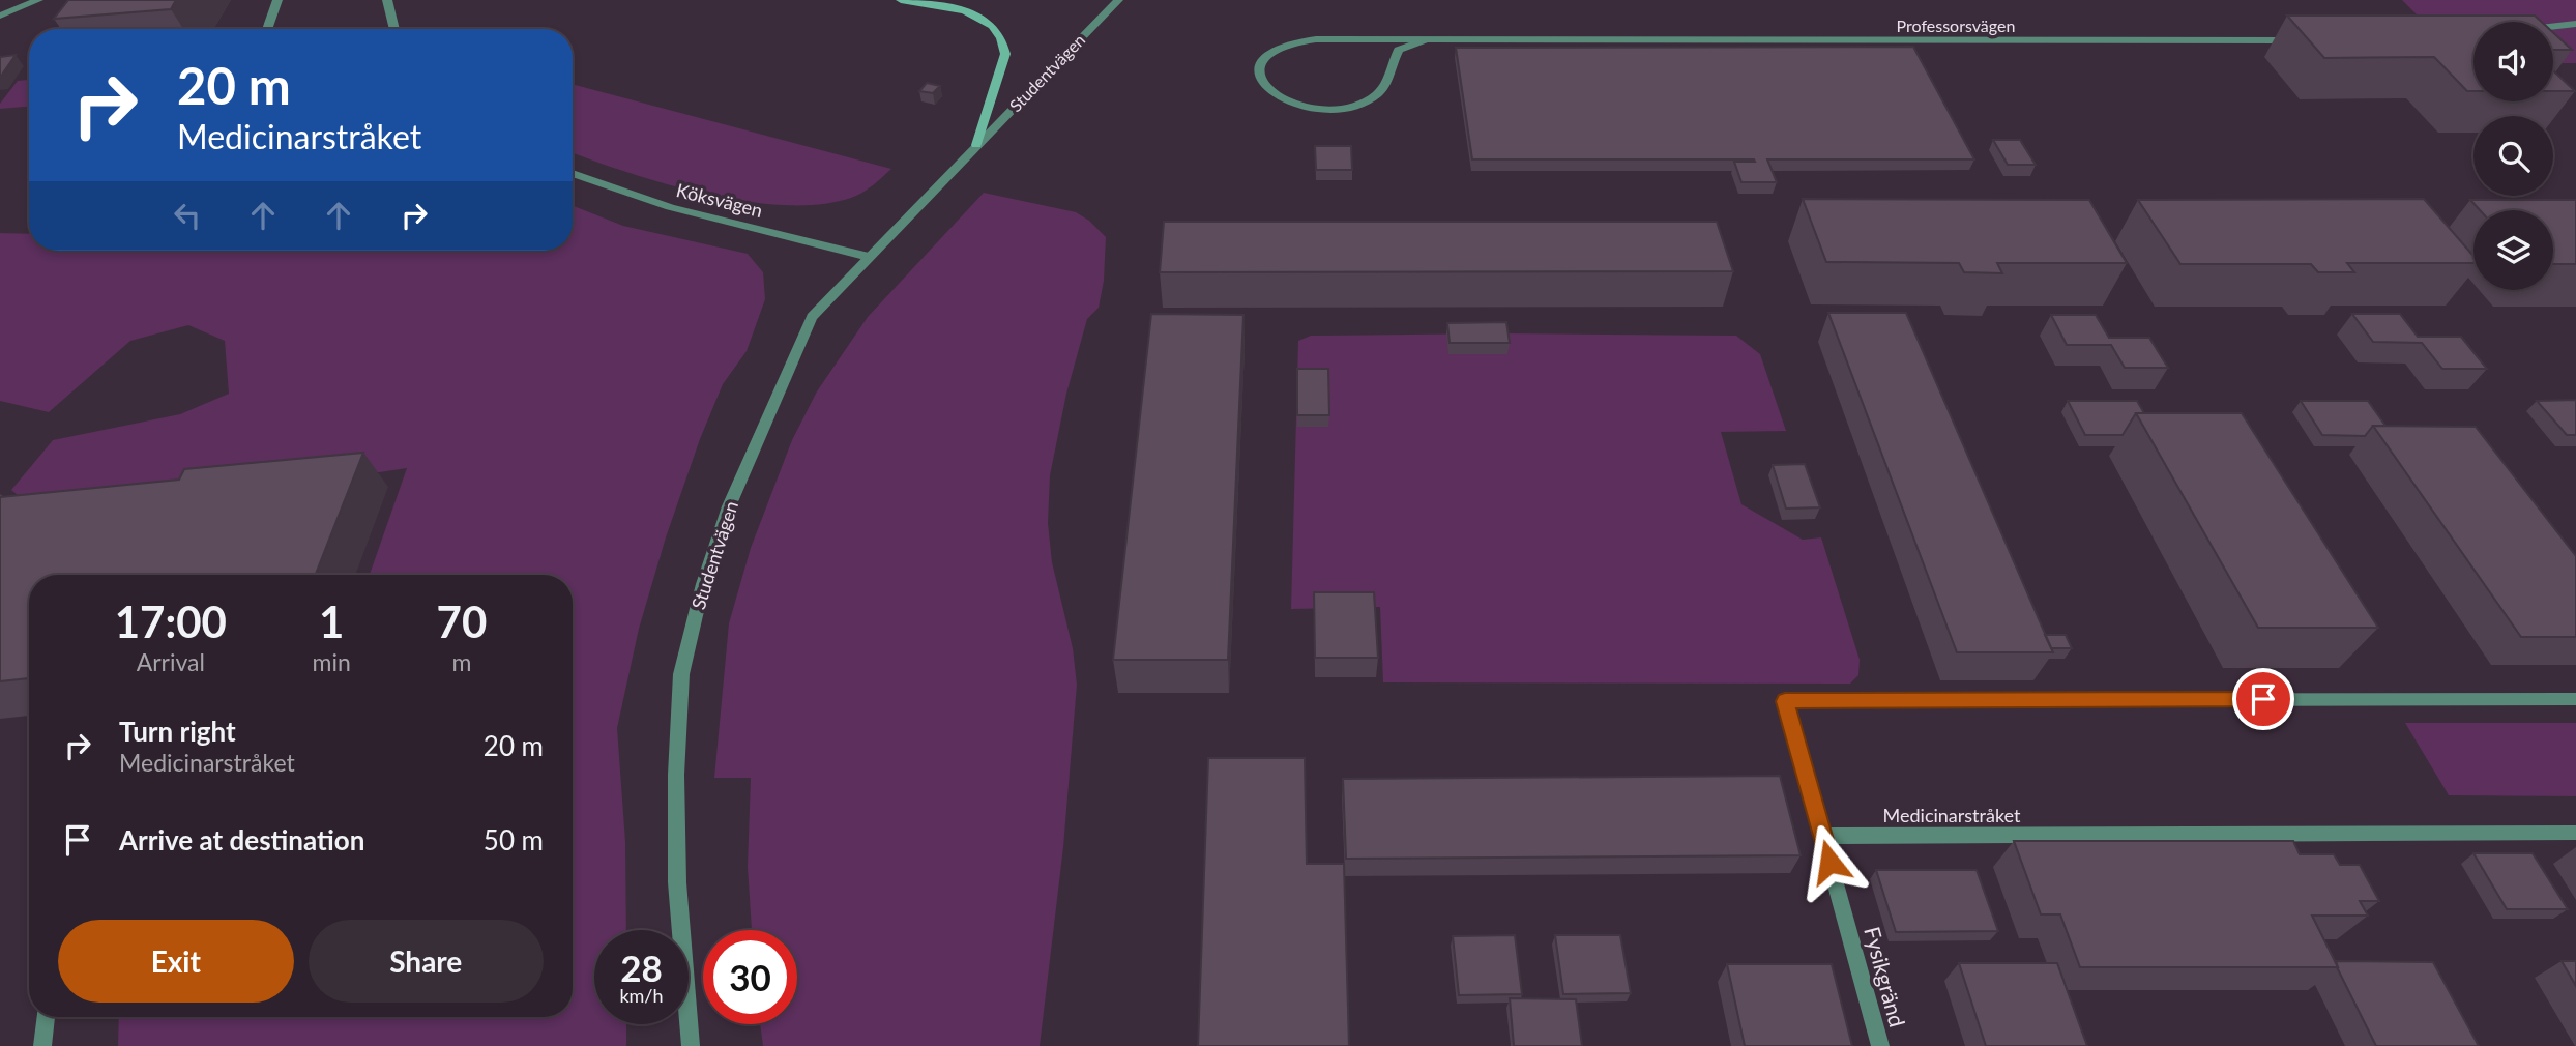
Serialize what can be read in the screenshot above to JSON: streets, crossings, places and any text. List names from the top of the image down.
{
  "streets": {
    "main road": ["Studentvägen"],
    "street": [
      "Professorsvägen",
      "Köksvägen",
      "Medicinarstråket",
      "Fysikgränd"
    ]
  },
  "crossings": [
    ["Studentvägen", "Köksvägen"],
    ["Medicinarstråket", "Fysikgränd"]
  ],
  "page": {
    "turn": ["20 m", "Medicinarstråket"],
    "eta": [
      "17:00",
      "Arrival",
      "1",
      "min",
      "70",
      "m"
    ],
    "list": [
      {
        "name": "Turn right",
        "note": "Medicinarstråket",
        "value": "20 m"
      },
      {
        "name": "Arrive at destination",
        "value": "50 m"
      }
    ],
    "buttons": ["Exit", "Share"],
    "speed": "28 km/h",
    "limit": "30"
  }
}
